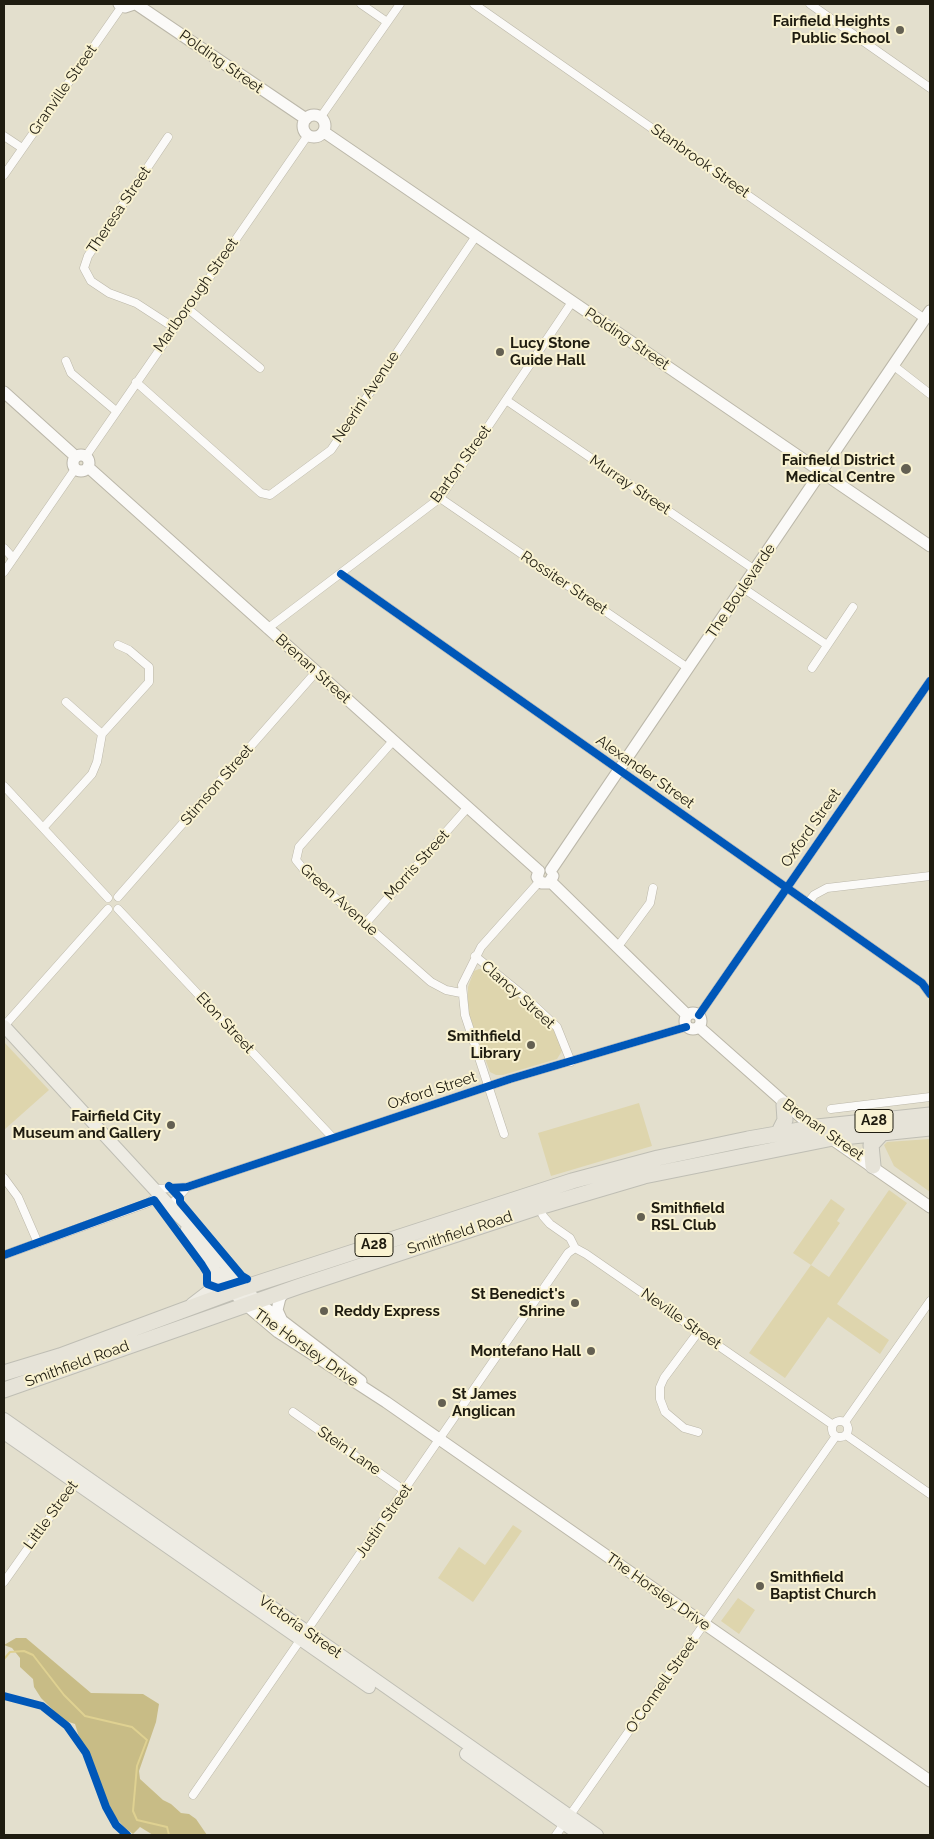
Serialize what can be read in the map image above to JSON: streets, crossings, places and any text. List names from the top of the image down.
{
  "streets": {
    "highway": ["A28", "Smithfield Road"],
    "main road": [
      "Polding Street",
      "The Boulevarde",
      "Brenan Street",
      "The Horsley Drive",
      "Victoria Street"
    ],
    "street": [
      "Granville Street",
      "Stanbrook Street",
      "Theresa Street",
      "Marlborough Street",
      "Neerini Avenue",
      "Barton Street",
      "Murray Street",
      "Rossiter Street",
      "Alexander Street",
      "Stimson Street",
      "Oxford Street",
      "Morris Street",
      "Green Avenue",
      "Clancy Street",
      "Eton Street",
      "Neville Street",
      "Stein Lane",
      "Little Street",
      "Justin Street",
      "O'Connell Street"
    ]
  },
  "crossings": [
    ["Polding Street", "Marlborough Street"],
    ["Polding Street", "Neerini Avenue"],
    ["Polding Street", "Barton Street"],
    ["Polding Street", "The Boulevarde"],
    ["Stanbrook Street", "The Boulevarde"],
    ["Theresa Street", "Marlborough Street"],
    ["Marlborough Street", "Neerini Avenue"],
    ["Marlborough Street", "Brenan Street"],
    ["Barton Street", "Murray Street"],
    ["Barton Street", "Rossiter Street"],
    ["Barton Street", "Brenan Street"],
    ["Barton Street", "Alexander Street"],
    ["Murray Street", "The Boulevarde"],
    ["Rossiter Street", "The Boulevarde"],
    ["The Boulevarde", "Brenan Street"],
    ["The Boulevarde", "Alexander Street"],
    ["The Boulevarde", "Oxford Street"],
    ["The Boulevarde", "Green Avenue"],
    ["The Boulevarde", "Clancy Street"],
    ["Brenan Street", "Stimson Street"],
    ["Brenan Street", "Oxford Street"],
    ["Brenan Street", "Morris Street"],
    ["Brenan Street", "Green Avenue"],
    ["Brenan Street", "Smithfield Road"],
    ["Alexander Street", "Oxford Street"],
    ["Stimson Street", "Eton Street"],
    ["Oxford Street", "Clancy Street"],
    ["Oxford Street", "Eton Street"],
    ["Oxford Street", "The Horsley Drive"],
    ["Morris Street", "Green Avenue"],
    ["Smithfield Road", "Neville Street"],
    ["Smithfield Road", "The Horsley Drive"],
    ["Neville Street", "Justin Street"],
    ["Neville Street", "O'Connell Street"],
    ["The Horsley Drive", "Justin Street"],
    ["The Horsley Drive", "O'Connell Street"],
    ["Stein Lane", "Justin Street"],
    ["Little Street", "Victoria Street"],
    ["Justin Street", "Victoria Street"],
    ["Victoria Street", "O'Connell Street"]
  ],
  "places": [
    "Fairfield Heights Public School",
    "Lucy Stone Guide Hall",
    "Fairfield District Medical Centre",
    "Smithfield Library",
    "Fairfield City Museum and Gallery",
    "Smithfield RSL Club",
    "St Benedict's Shrine",
    "Reddy Express",
    "Montefano Hall",
    "St James Anglican",
    "Smithfield Baptist Church"
  ]
}
